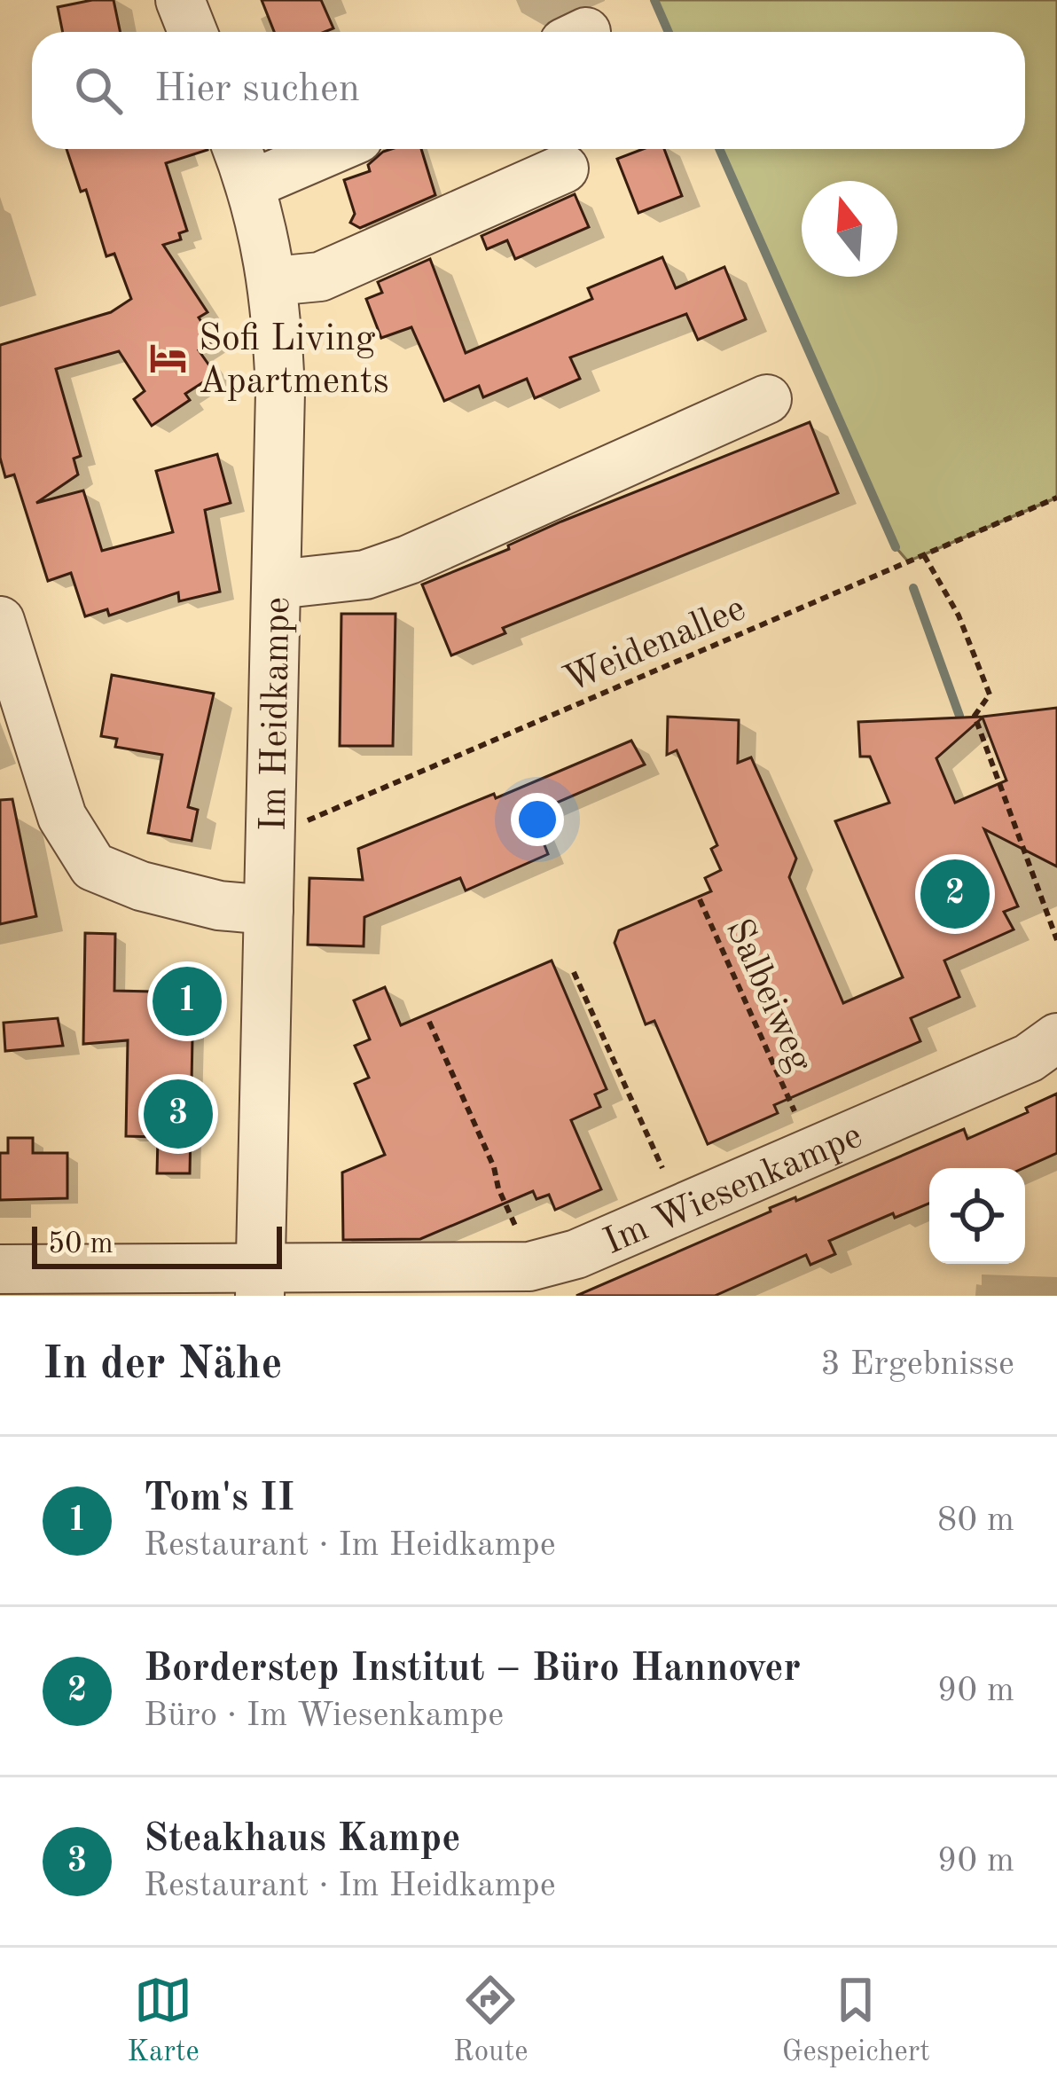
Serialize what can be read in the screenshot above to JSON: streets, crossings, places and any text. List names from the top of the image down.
{
  "streets": {
    "street": ["Im Heidkampe", "Im Wiesenkampe"],
    "path": ["Weidenallee", "Salbeiweg"]
  },
  "crossings": [
    ["Weidenallee", "Im Heidkampe"],
    ["Im Heidkampe", "Im Wiesenkampe"]
  ],
  "places": {
    "hotel": ["Sofi Living Apartments"]
  },
  "scale_bar": "50 m",
  "north": "top",
  "page": {
    "search": "Hier suchen",
    "pins": ["2", "1", "3"],
    "scale": "50 m",
    "heading": ["In der Nähe", "3 Ergebnisse"],
    "list": [
      {
        "mark": "1",
        "name": "Tom's II",
        "note": "Restaurant · Im Heidkampe",
        "value": "80 m"
      },
      {
        "mark": "2",
        "name": "Borderstep Institut – Büro Hannover",
        "note": "Büro · Im Wiesenkampe",
        "value": "90 m"
      },
      {
        "mark": "3",
        "name": "Steakhaus Kampe",
        "note": "Restaurant · Im Heidkampe",
        "value": "90 m"
      }
    ],
    "nav": ["Karte", "Route", "Gespeichert"]
  }
}
